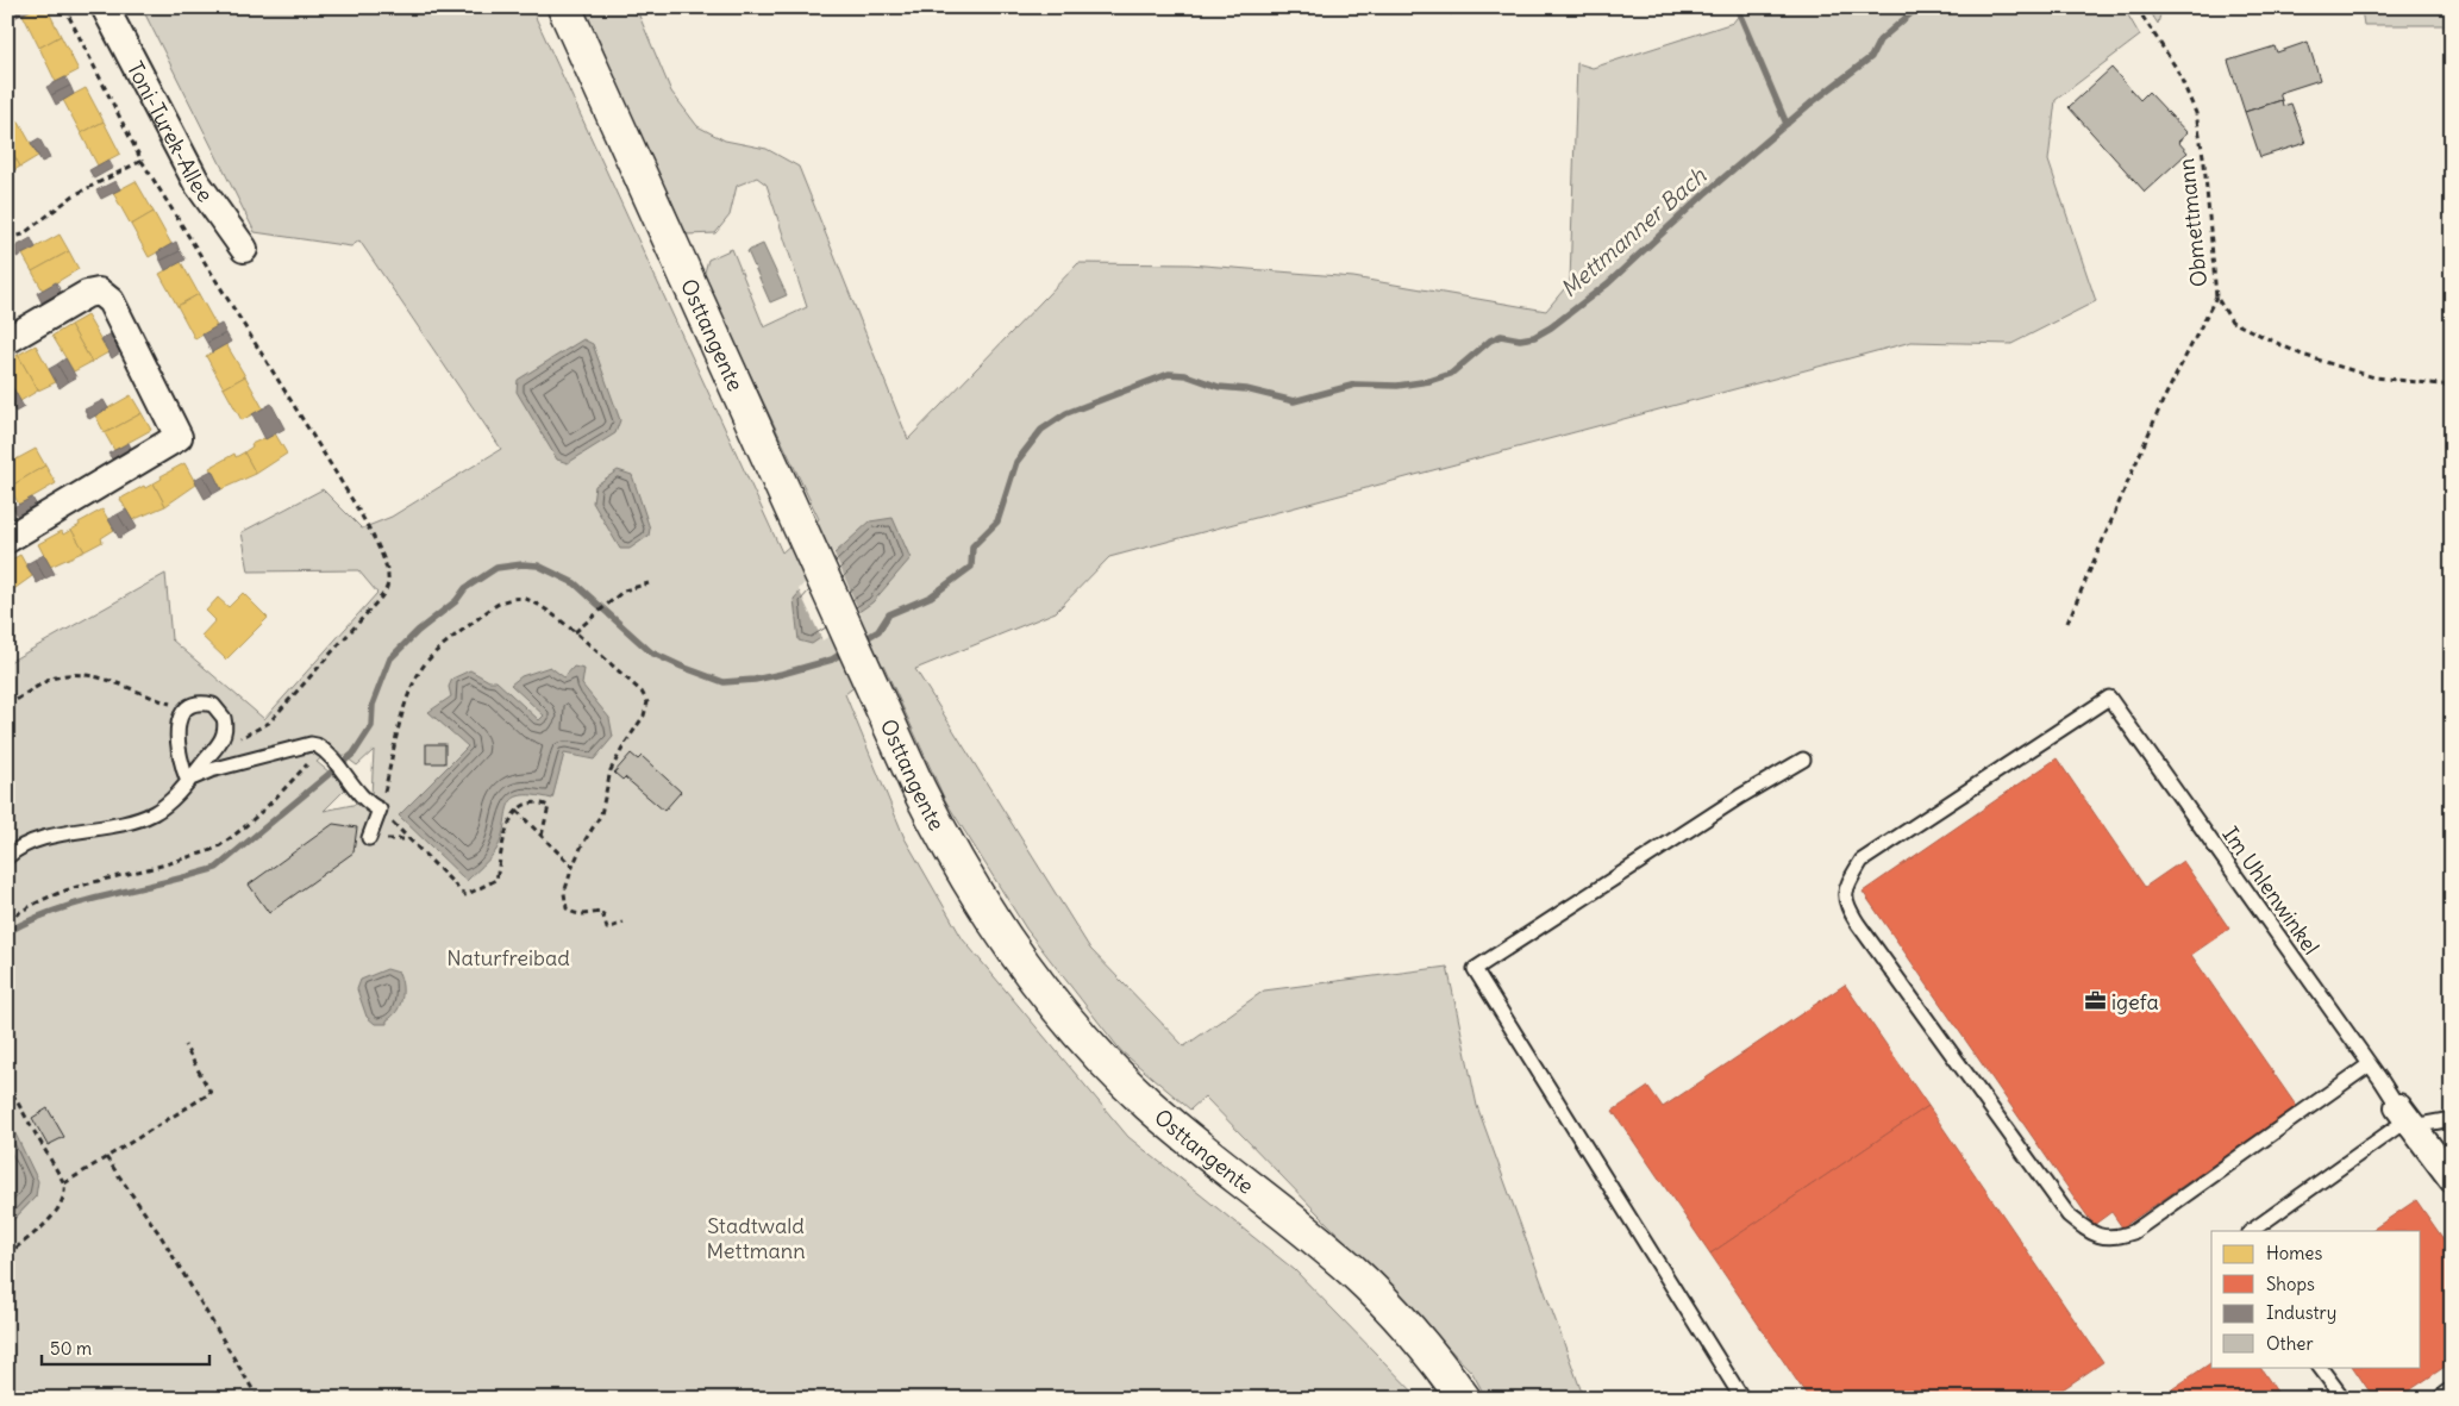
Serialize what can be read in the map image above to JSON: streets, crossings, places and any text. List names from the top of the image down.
{
  "streets": {
    "main road": ["Osttangente"],
    "street": ["Toni-Turek-Allee"],
    "lane": ["Im Uhlenwinkel"],
    "path": ["Obmettmann"]
  },
  "water": ["Mettmanner Bach"],
  "parks": ["Naturfreibad", "Stadtwald Mettmann"],
  "places": {
    "office": ["igefa"]
  },
  "legend": [
    "Homes",
    "Shops",
    "Industry",
    "Other"
  ],
  "scale_bar": "50 m"
}
